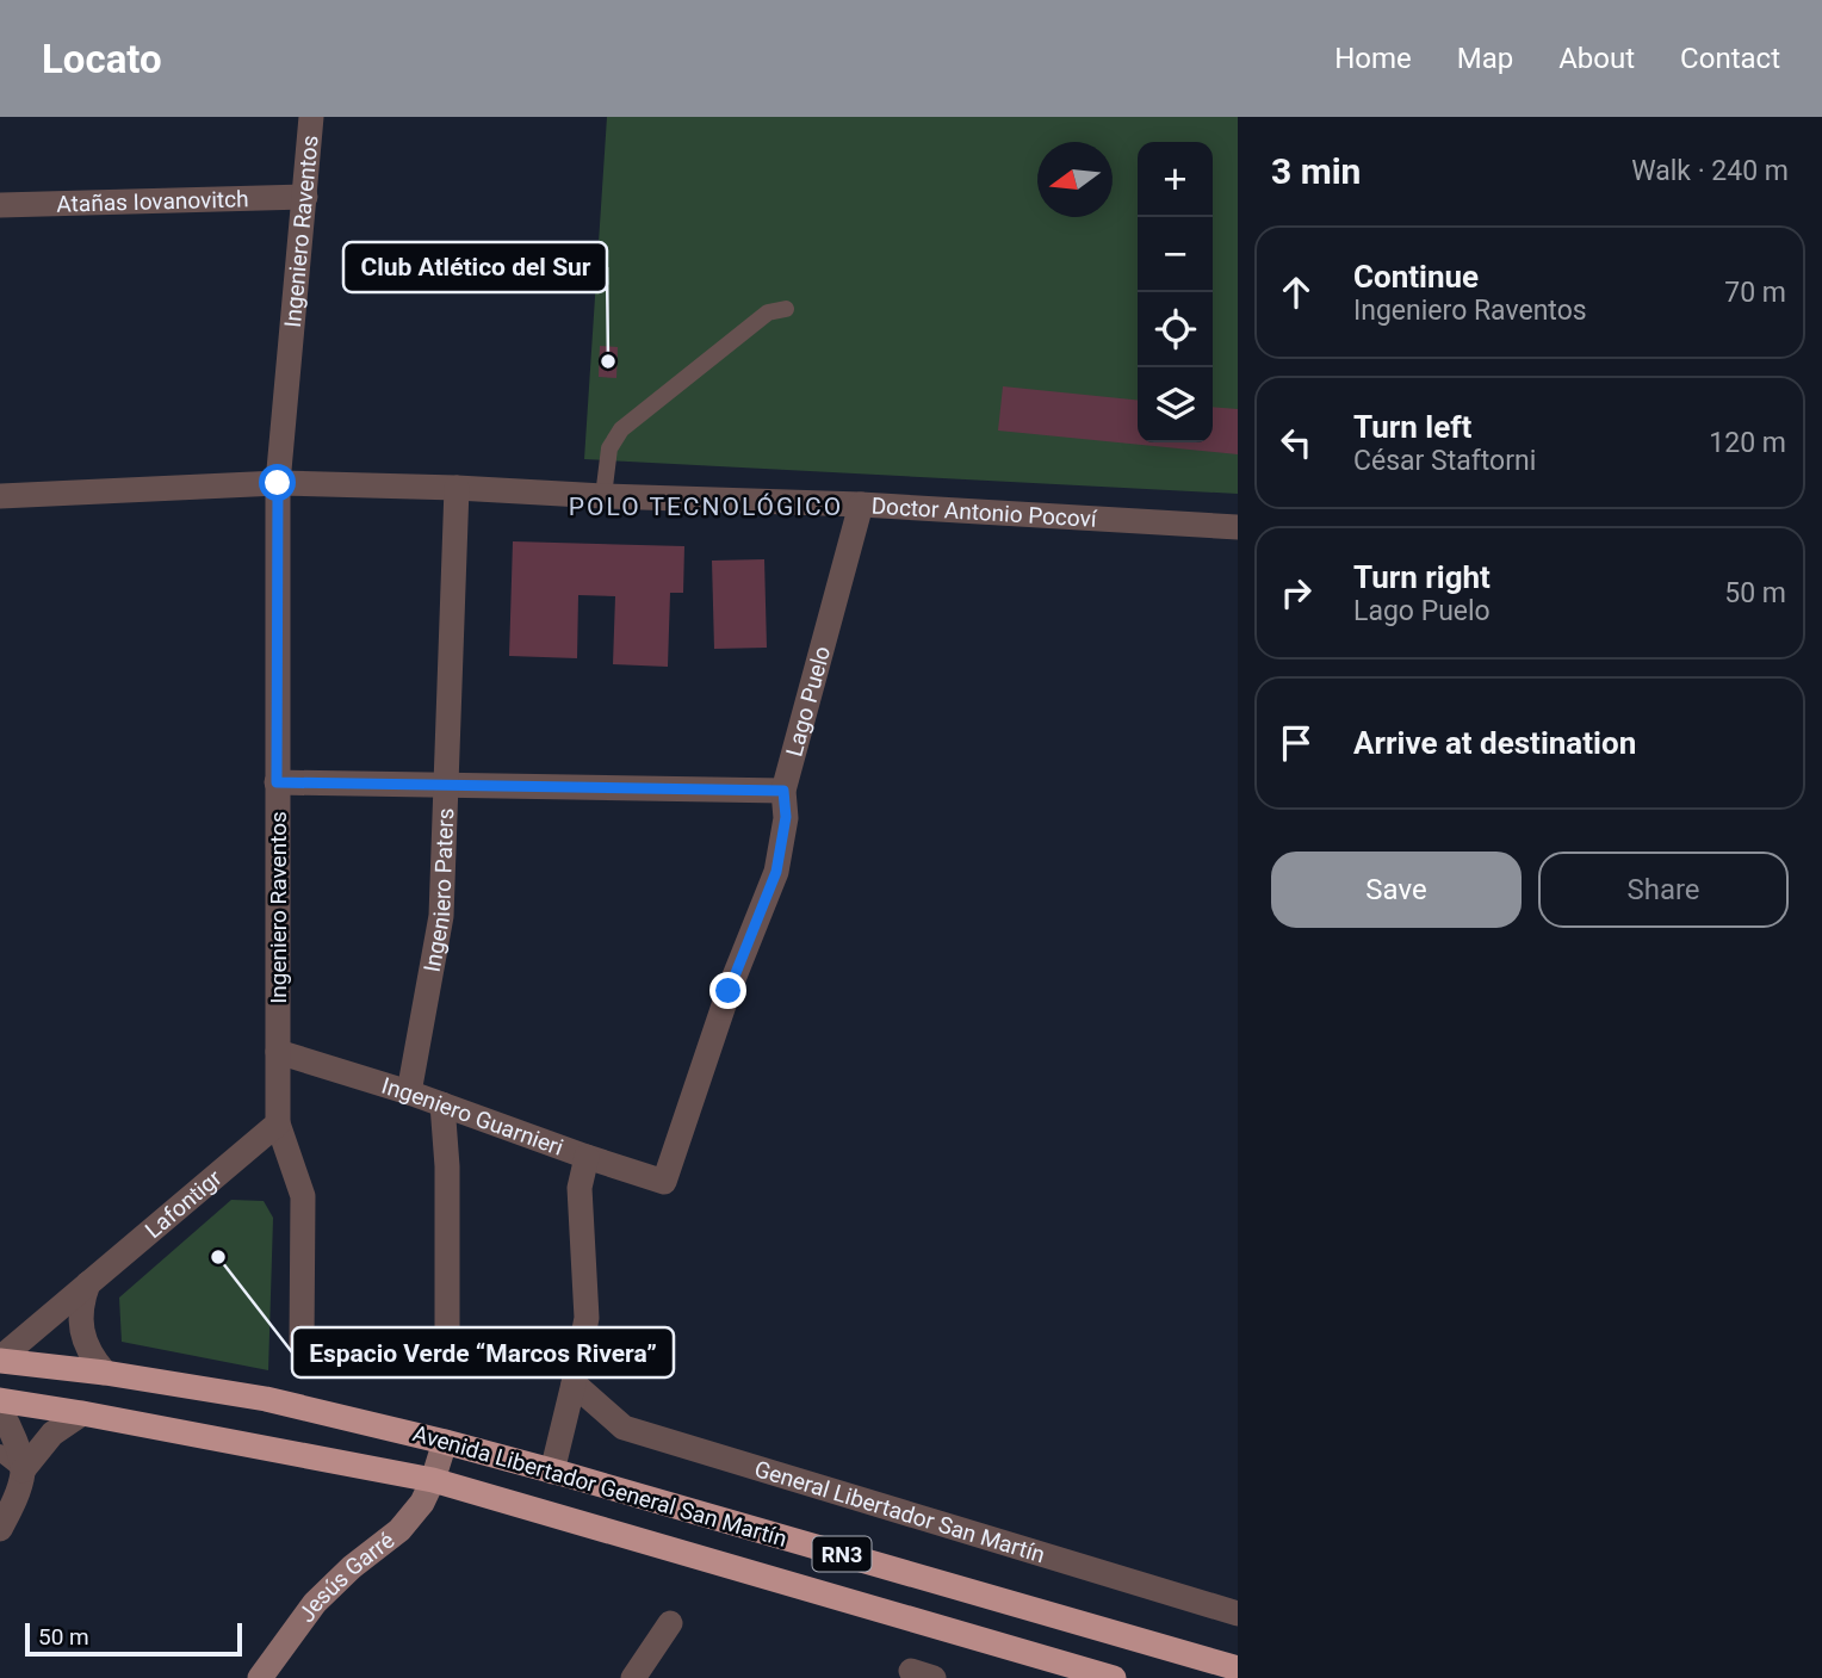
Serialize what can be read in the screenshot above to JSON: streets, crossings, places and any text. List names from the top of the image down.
{
  "streets": {
    "highway": ["Avenida Libertador General San Martín", "RN3"],
    "main road": ["Jesús Garré"],
    "street": [
      "Atañas Iovanovitch",
      "Ingeniero Raventos",
      "Doctor Antonio Pocoví",
      "Lago Puelo",
      "Ingeniero Paters",
      "Ingeniero Guarnieri",
      "Lafontigr",
      "General Libertador San Martín"
    ]
  },
  "crossings": [
    ["Atañas Iovanovitch", "Ingeniero Raventos"],
    ["Ingeniero Raventos", "Doctor Antonio Pocoví"],
    ["Ingeniero Raventos", "Ingeniero Guarnieri"],
    ["Ingeniero Raventos", "Lafontigr"],
    ["Doctor Antonio Pocoví", "Lago Puelo"],
    ["Doctor Antonio Pocoví", "Ingeniero Paters"],
    ["Lago Puelo", "Ingeniero Guarnieri"],
    ["Ingeniero Paters", "Ingeniero Guarnieri"],
    ["Lafontigr", "Avenida Libertador General San Martín"],
    ["Avenida Libertador General San Martín", "Jesús Garré"]
  ],
  "districts": ["POLO TECNOLÓGICO"],
  "places": ["Club Atlético del Sur", "Espacio Verde “Marcos Rivera”"],
  "scale_bar": "50 m",
  "north": "left",
  "page": {
    "header": "Locato",
    "nav": [
      "Home",
      "Map",
      "About",
      "Contact"
    ],
    "heading": ["3 min", "Walk · 240 m"],
    "map_buttons": ["+", "−"],
    "list": [
      ["Continue", "Ingeniero Raventos", "70 m"],
      ["Turn left", "César Staftorni", "120 m"],
      ["Turn right", "Lago Puelo", "50 m"],
      "Arrive at destination"
    ],
    "buttons": ["Save", "Share"],
    "scale": "50 m"
  }
}
